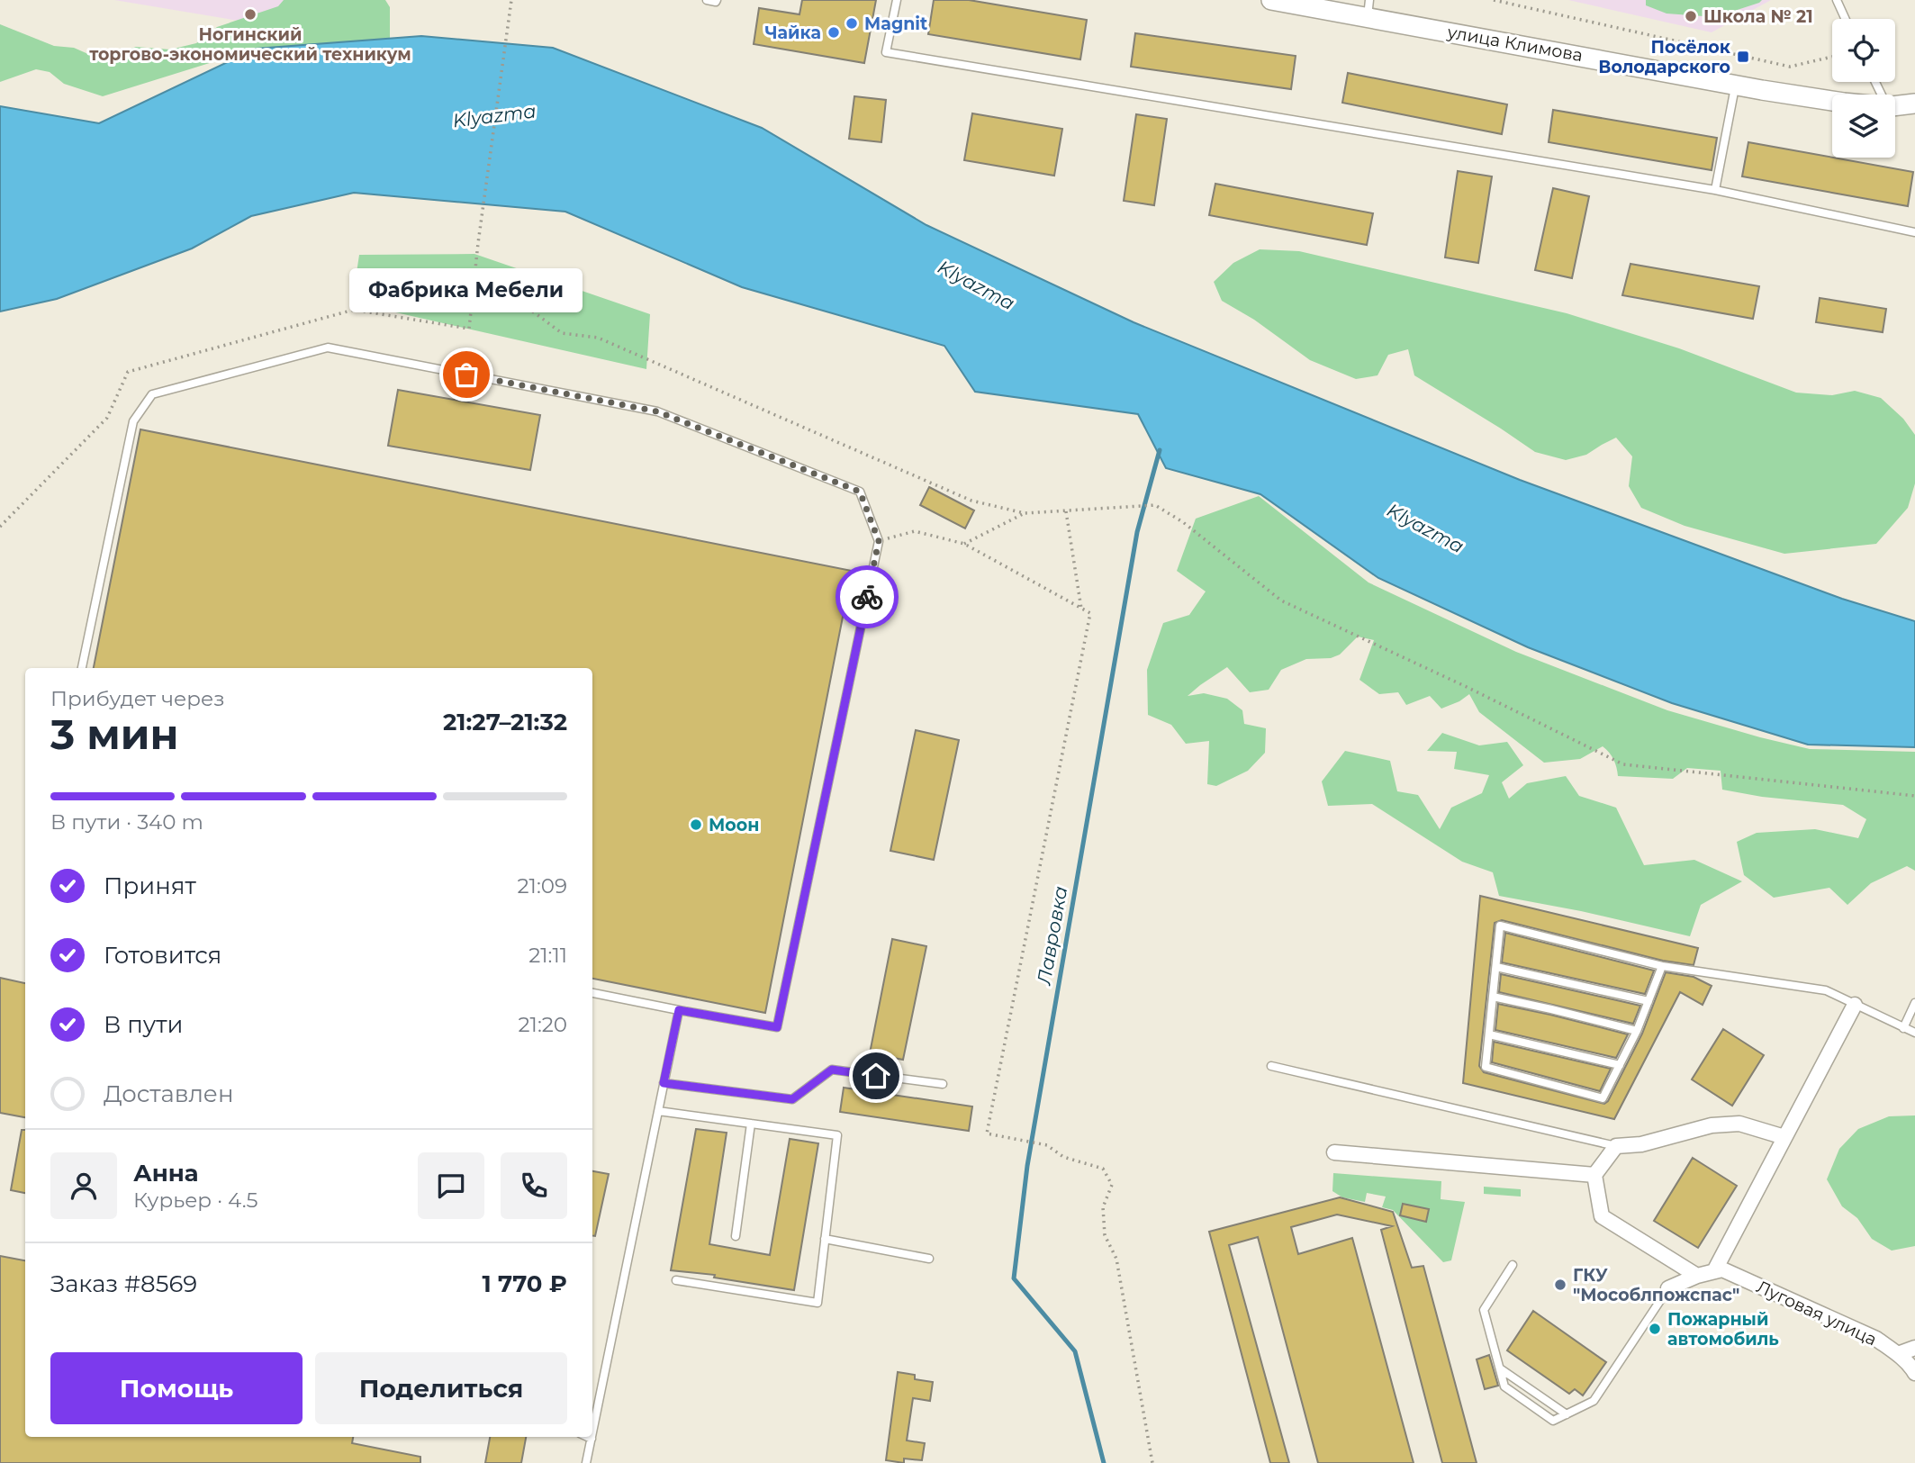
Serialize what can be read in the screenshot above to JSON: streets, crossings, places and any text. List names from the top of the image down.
{
  "streets": {
    "main road": ["улица Климова"],
    "street": ["Луговая улица"]
  },
  "water": ["Klyazma", "Лавровка"],
  "places": {
    "other": [
      "Ногинский торгово-экономический техникум",
      "Школа № 21",
      "Magnit",
      "Чайка",
      "Фабрика Мебели",
      "Моон",
      "ГКУ \"Мособлпожспас\"",
      "Пожарный автомобиль"
    ],
    "transit": ["Посёлок Володарского"]
  },
  "page": {
    "bubble": "Фабрика Мебели",
    "heading": ["3 мин", "Прибудет через", "21:27–21:32"],
    "panel": [
      "Анна",
      "Курьер · 4.5",
      "Заказ #8569",
      "1 770 ₽"
    ],
    "bar": "В пути · 340 m",
    "list": [
      ["Принят", "21:09"],
      ["Готовится", "21:11"],
      ["В пути", "21:20"],
      "Доставлен"
    ],
    "buttons": ["Помощь", "Поделиться"]
  }
}
